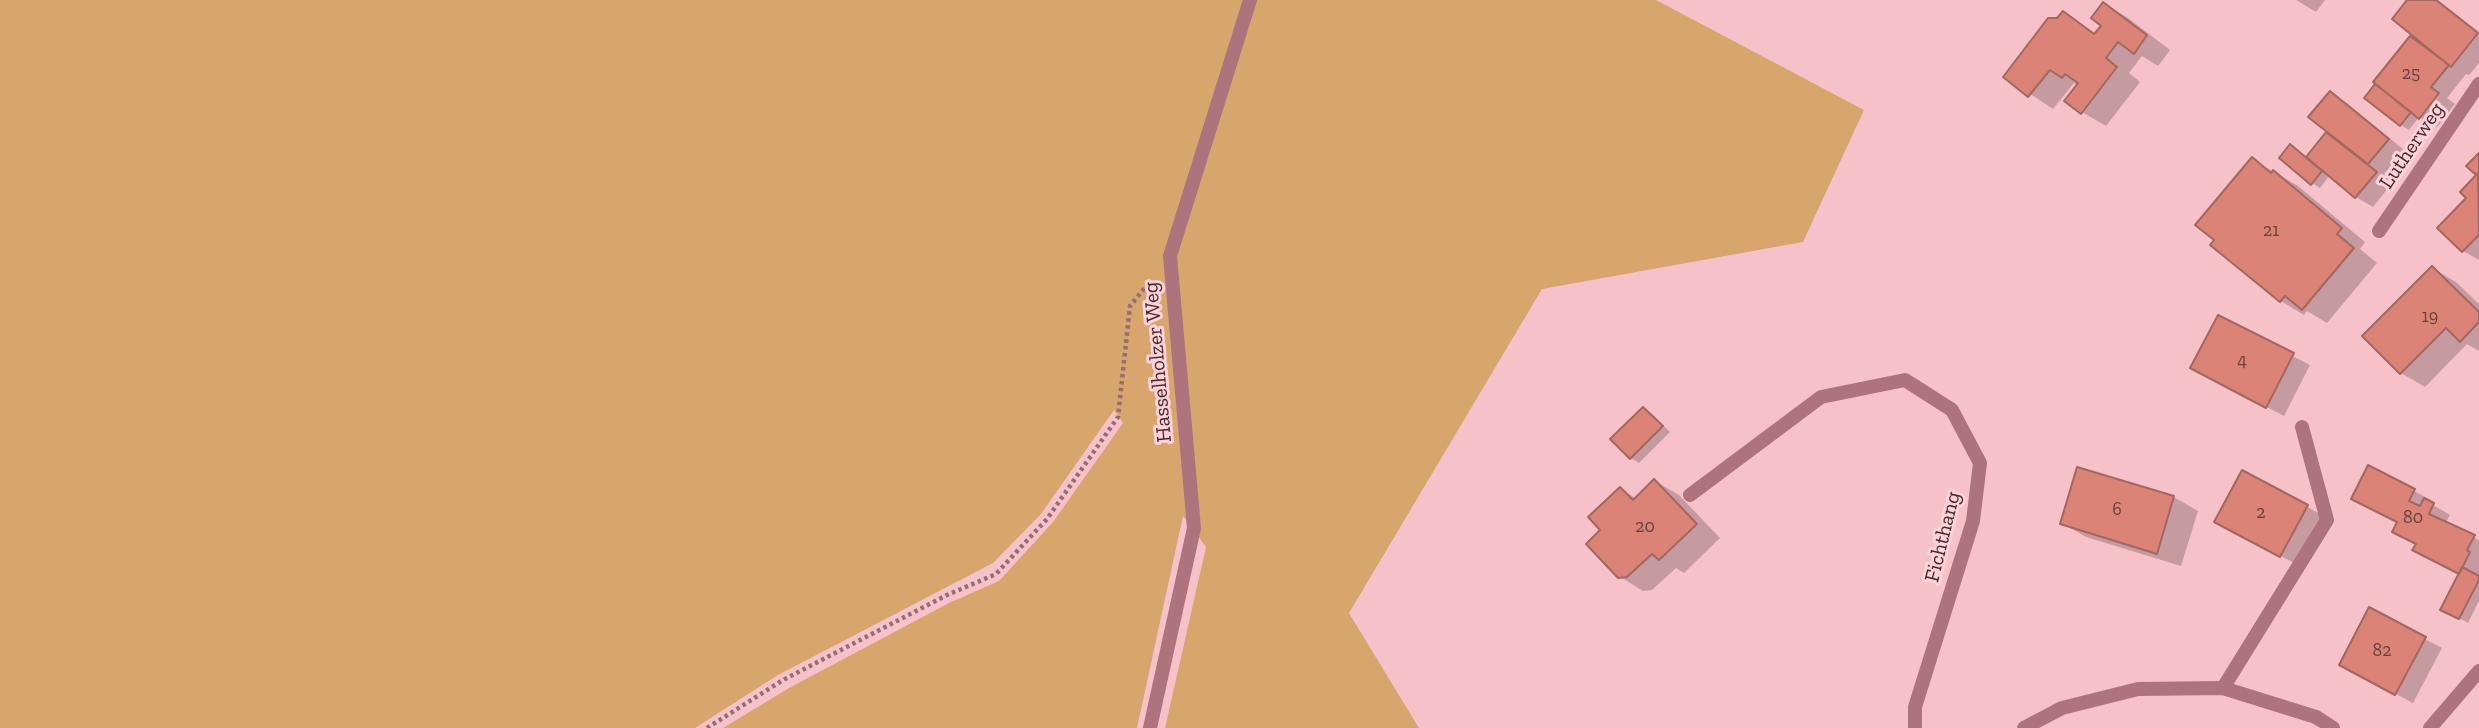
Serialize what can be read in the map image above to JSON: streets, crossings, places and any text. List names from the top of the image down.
{
  "streets": {
    "street": ["Lutherweg", "Hasselholzer Weg", "Fichthang"]
  },
  "house_numbers": [
    "25",
    "21",
    "19",
    "4",
    "6",
    "2",
    "80",
    "20",
    "82"
  ]
}
